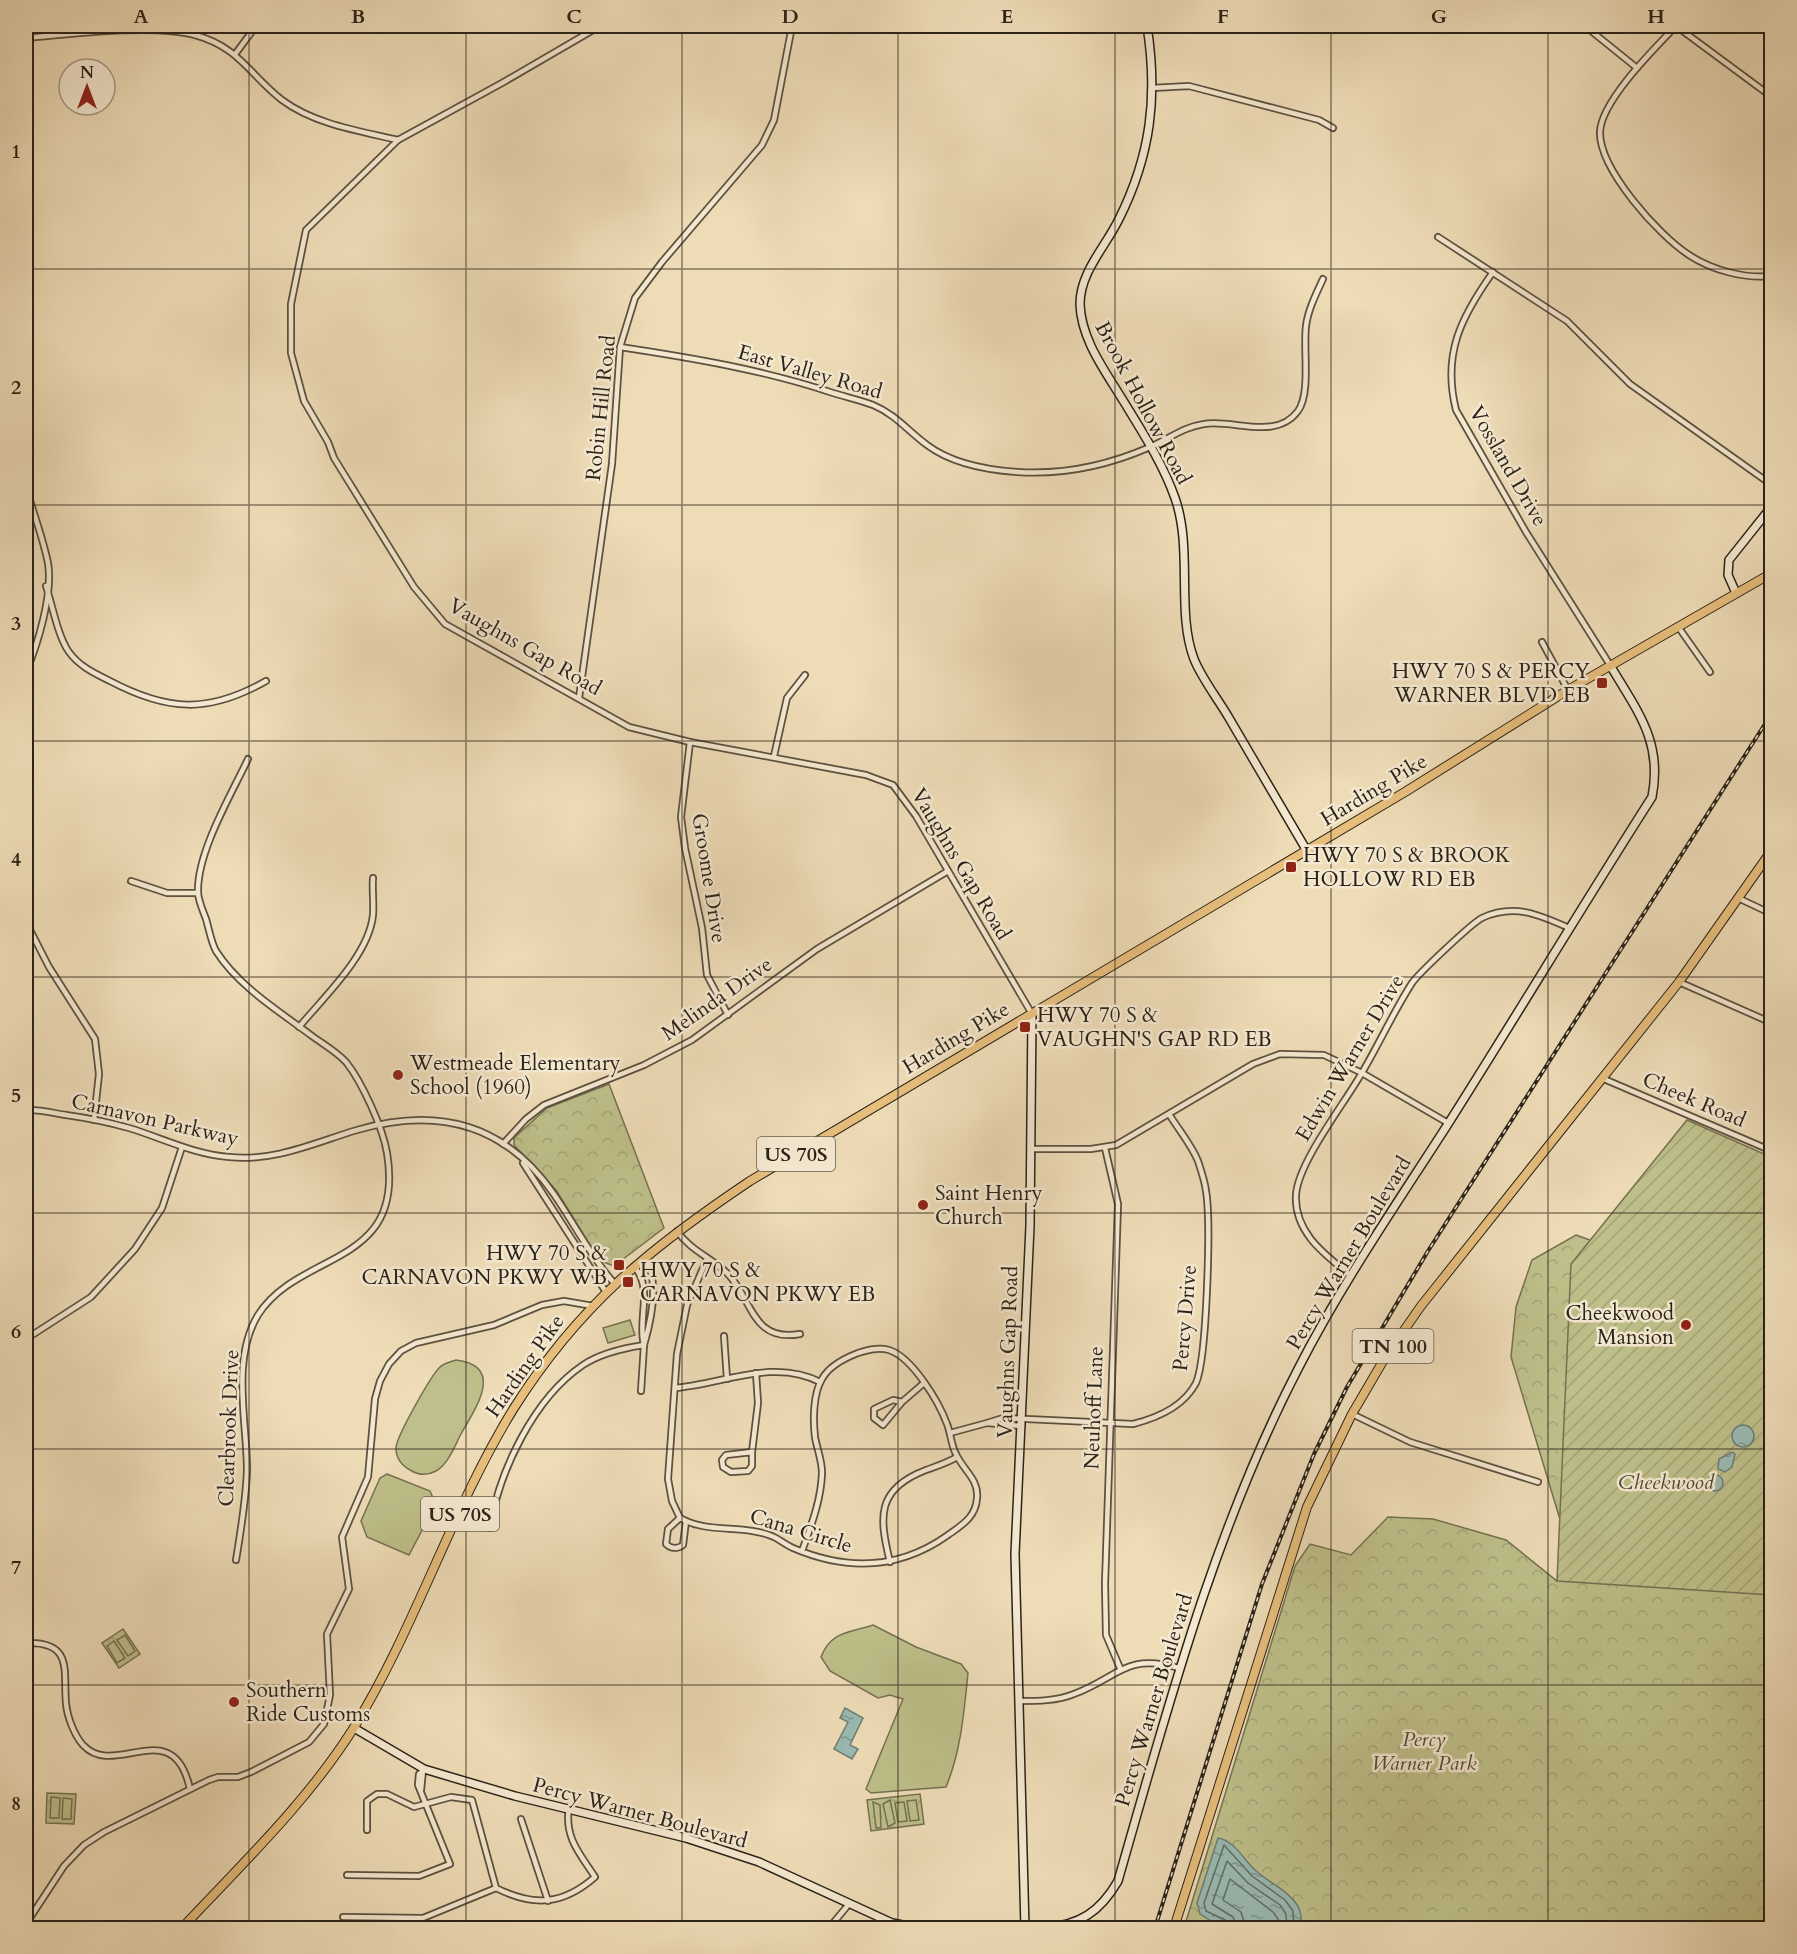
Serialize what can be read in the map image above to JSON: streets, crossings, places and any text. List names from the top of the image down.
{
  "streets": {
    "main road": ["Harding Pike", "US 70S", "TN 100"],
    "street": [
      "East Valley Road",
      "Brook Hollow Road",
      "Robin Hill Road",
      "Vossland Drive",
      "Vaughns Gap Road",
      "Groome Drive",
      "Melinda Drive",
      "Edwin Warner Drive",
      "Cheek Road",
      "Carnavon Parkway",
      "Percy Warner Boulevard",
      "Percy Drive",
      "Neuhoff Lane",
      "Clearbrook Drive",
      "Cana Circle"
    ]
  },
  "crossings": [
    ["East Valley Road", "Brook Hollow Road"],
    ["East Valley Road", "Robin Hill Road"],
    ["Brook Hollow Road", "Harding Pike"],
    ["Robin Hill Road", "Vaughns Gap Road"],
    ["Vossland Drive", "Harding Pike"],
    ["Vossland Drive", "Percy Warner Boulevard"],
    ["Vaughns Gap Road", "Harding Pike"],
    ["Vaughns Gap Road", "Groome Drive"],
    ["Vaughns Gap Road", "Melinda Drive"],
    ["Vaughns Gap Road", "Percy Drive"],
    ["Harding Pike", "Carnavon Parkway"],
    ["Harding Pike", "US 70S"],
    ["Harding Pike", "Percy Warner Boulevard"],
    ["Groome Drive", "Melinda Drive"],
    ["Melinda Drive", "Carnavon Parkway"],
    ["Edwin Warner Drive", "Percy Warner Boulevard"],
    ["Cheek Road", "TN 100"],
    ["Carnavon Parkway", "Clearbrook Drive"],
    ["US 70S", "Percy Warner Boulevard"],
    ["Percy Drive", "Neuhoff Lane"],
    ["Percy Drive", "Cana Circle"]
  ],
  "parks": ["Cheekwood", "Percy Warner Park"],
  "places": {
    "transit": [
      "HWY 70 S & PERCY WARNER BLVD EB",
      "HWY 70 S & BROOK HOLLOW RD EB",
      "HWY 70 S & VAUGHN'S GAP RD EB",
      "HWY 70 S & CARNAVON PKWY WB",
      "HWY 70 S & CARNAVON PKWY EB"
    ],
    "other": [
      "Westmeade Elementary School (1960)",
      "Saint Henry Church",
      "Cheekwood Mansion",
      "Southern Ride Customs"
    ]
  },
  "north": "top",
  "grid": {
    "columns": [
      "A",
      "B",
      "C",
      "D",
      "E",
      "F",
      "G",
      "H"
    ],
    "rows": [
      "1",
      "2",
      "3",
      "4",
      "5",
      "6",
      "7",
      "8"
    ]
  }
}
